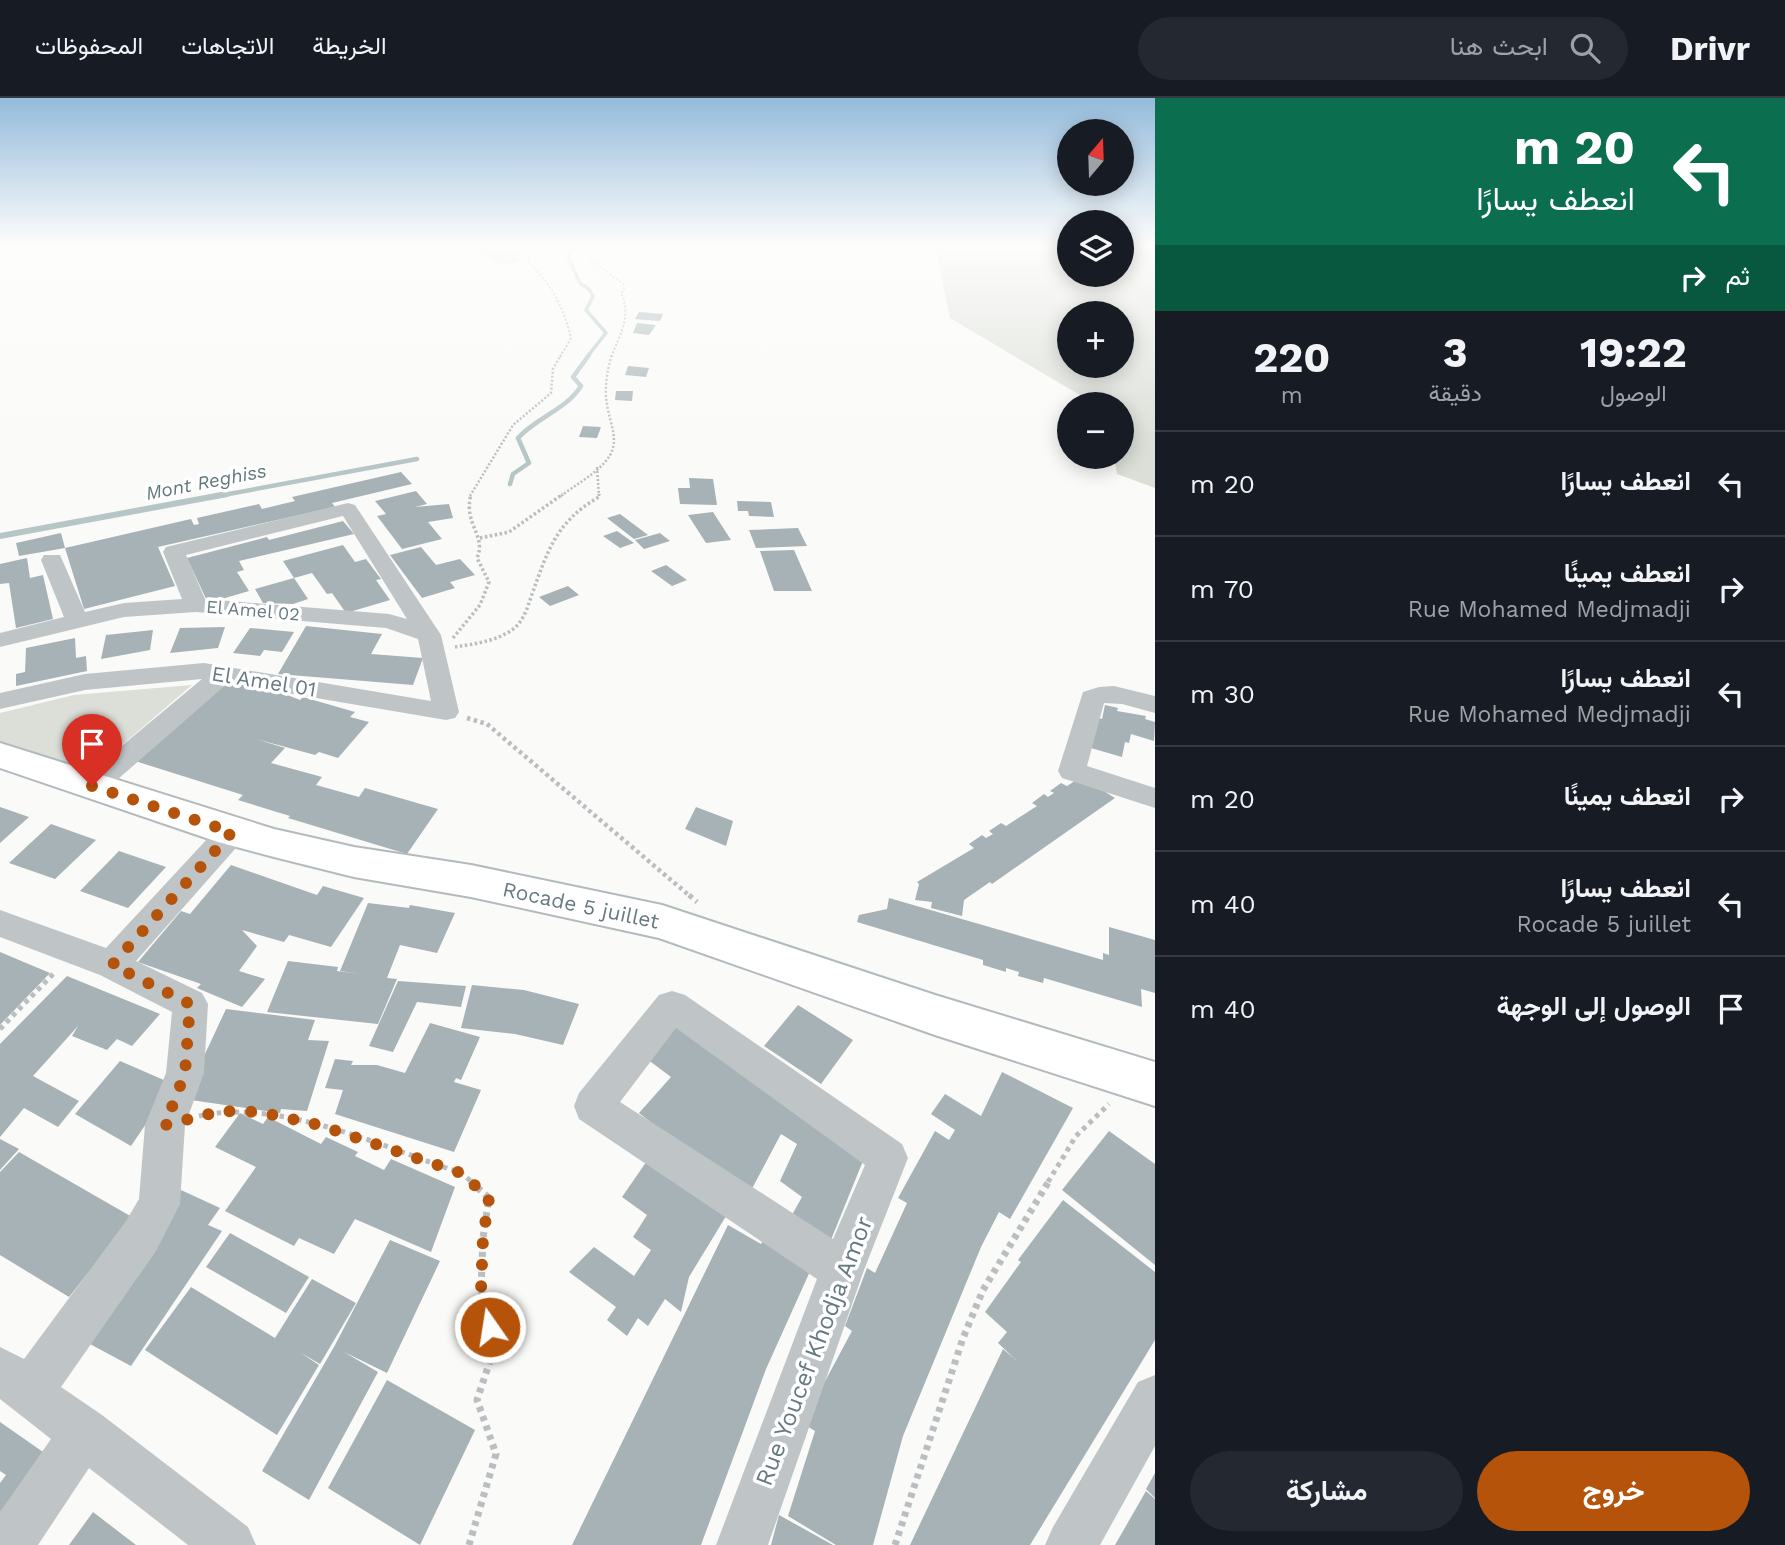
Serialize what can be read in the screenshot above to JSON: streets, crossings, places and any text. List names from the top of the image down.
{
  "streets": {
    "main road": ["Rocade 5 juillet"],
    "street": ["El Amel 02", "El Amel 01", "Rue Youcef Khodja Amor"]
  },
  "water": ["Mont Reghiss"],
  "north": "top",
  "page": {
    "header": "Drivr",
    "search": "ابحث هنا",
    "nav": ["الخريطة", "الاتجاهات", "المحفوظات"],
    "turn": ["20 m", "انعطف يسارًا"],
    "map_buttons": ["+", "−"],
    "then": "ثم",
    "eta": [
      "19:22",
      "الوصول",
      "3",
      "دقيقة",
      "220",
      "m"
    ],
    "list": [
      {
        "name": "انعطف يسارًا",
        "value": "20 m"
      },
      {
        "name": "انعطف يمينًا",
        "note": "Rue Mohamed Medjmadji",
        "value": "70 m"
      },
      {
        "name": "انعطف يسارًا",
        "note": "Rue Mohamed Medjmadji",
        "value": "30 m"
      },
      {
        "name": "انعطف يمينًا",
        "value": "20 m"
      },
      {
        "name": "انعطف يسارًا",
        "note": "Rocade 5 juillet",
        "value": "40 m"
      },
      {
        "name": "الوصول إلى الوجهة",
        "value": "40 m"
      }
    ],
    "buttons": ["خروج", "مشاركة"]
  }
}
